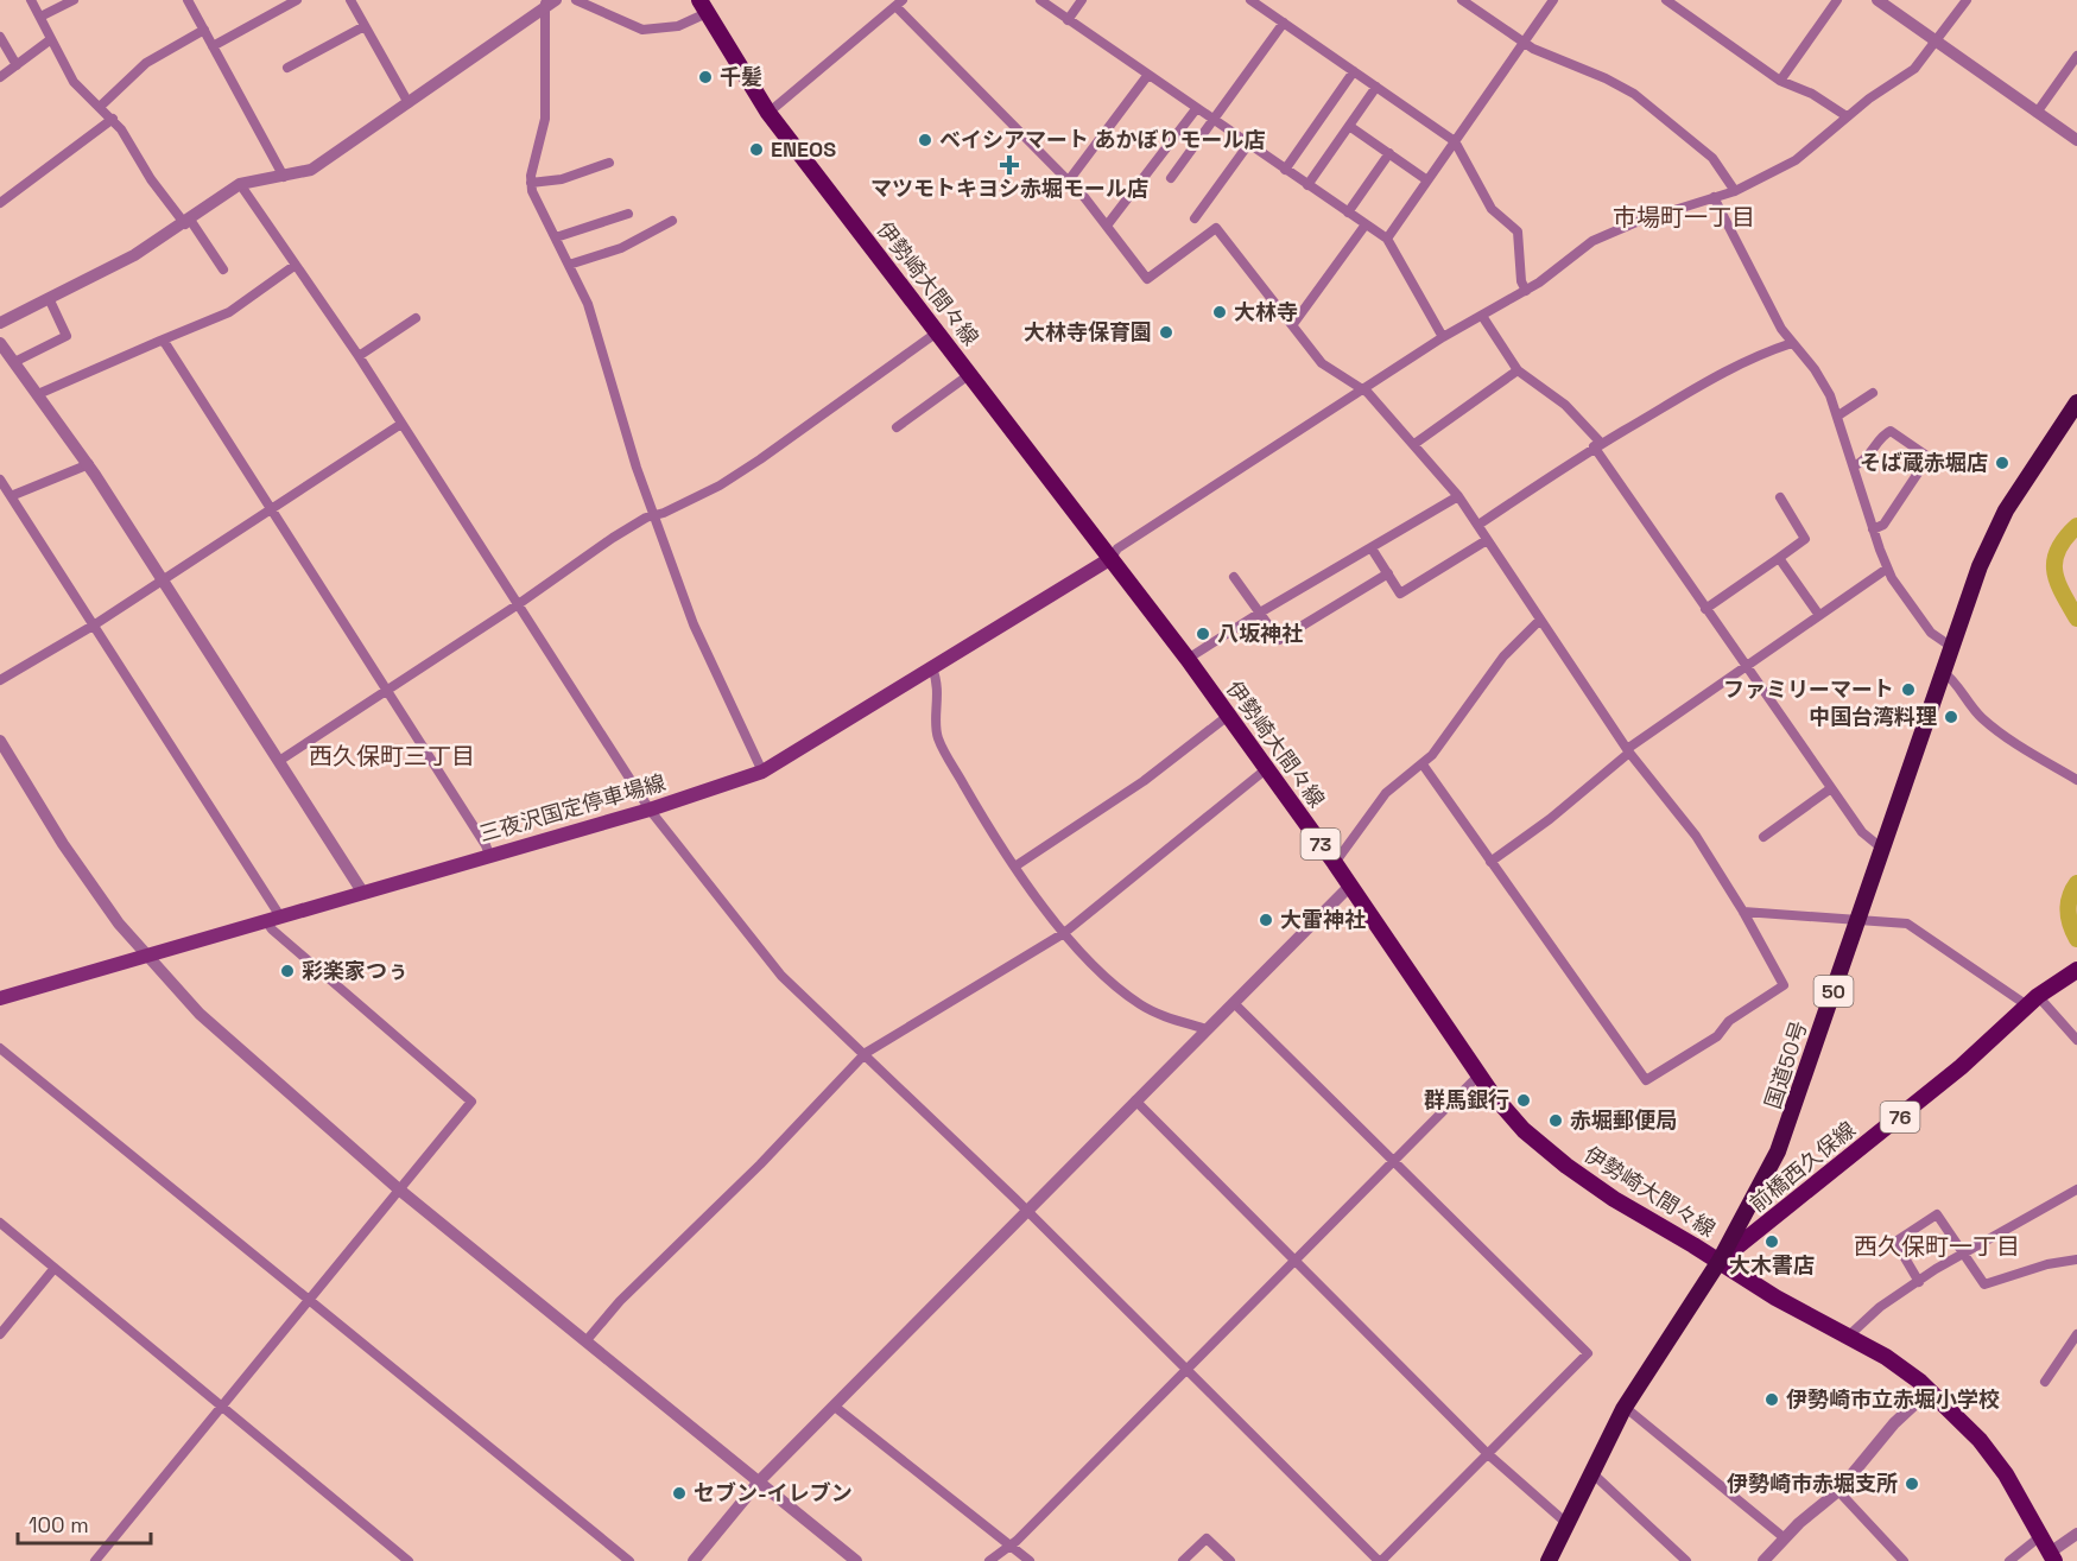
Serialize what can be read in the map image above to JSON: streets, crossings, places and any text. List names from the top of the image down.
{
  "streets": {
    "highway": ["50", "国道50号"],
    "main road": [
      "伊勢崎大間々線",
      "三夜沢国定停車場線",
      "73",
      "76",
      "前橋西久保線"
    ]
  },
  "crossings": [
    ["伊勢崎大間々線", "三夜沢国定停車場線"],
    ["伊勢崎大間々線", "国道50号"],
    ["伊勢崎大間々線", "前橋西久保線"],
    ["国道50号", "前橋西久保線"]
  ],
  "districts": ["市場町一丁目", "西久保町三丁目", "西久保町一丁目"],
  "places": {
    "other": [
      "千髪",
      "ベイシアマート あかぼりモール店",
      "ENEOS",
      "大林寺",
      "大林寺保育園",
      "そば蔵赤堀店",
      "八坂神社",
      "ファミリーマート",
      "中国台湾料理",
      "大雷神社",
      "彩楽家つぅ",
      "群馬銀行",
      "赤堀郵便局",
      "大木書店",
      "伊勢崎市立赤堀小学校",
      "伊勢崎市赤堀支所",
      "セブン-イレブン"
    ],
    "health": ["マツモトキヨシ赤堀モール店"]
  },
  "scale_bar": "100 m"
}
